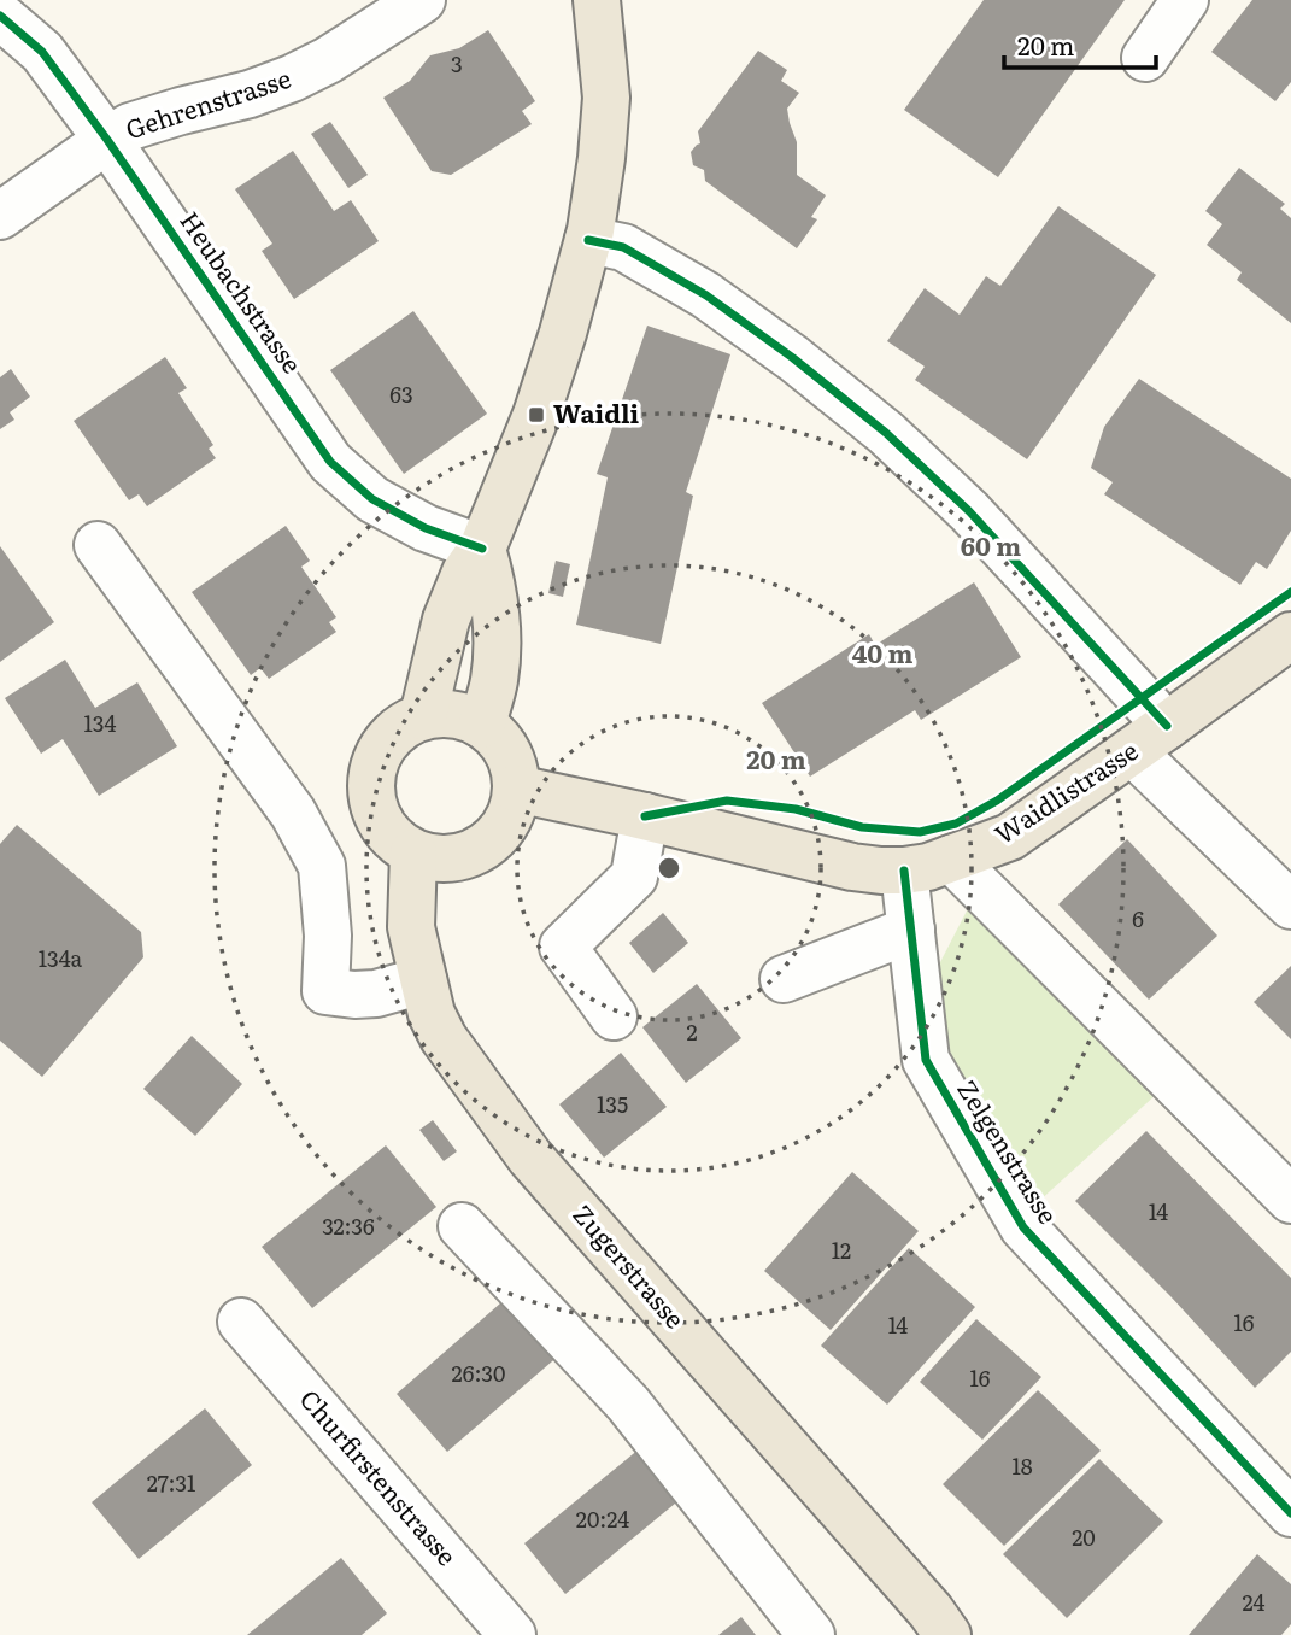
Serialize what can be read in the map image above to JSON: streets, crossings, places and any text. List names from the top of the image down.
{
  "streets": {
    "main road": ["Waidlistrasse", "Zugerstrasse"],
    "street": [
      "Gehrenstrasse",
      "Heubachstrasse",
      "Zelgenstrasse",
      "Churfirstenstrasse"
    ]
  },
  "crossings": [
    ["Gehrenstrasse", "Heubachstrasse"],
    ["Waidlistrasse", "Zelgenstrasse"],
    ["Waidlistrasse", "Zugerstrasse"]
  ],
  "places": {
    "transit": ["Waidli"]
  },
  "house_numbers": [
    "3",
    "63",
    "134",
    "6",
    "134a",
    "2",
    "135",
    "14",
    "32:36",
    "12",
    "16",
    "14",
    "26:30",
    "16",
    "18",
    "27:31",
    "20:24",
    "20",
    "24"
  ],
  "scale_bar": "20 m",
  "rings": ["60 m", "40 m", "20 m"]
}
